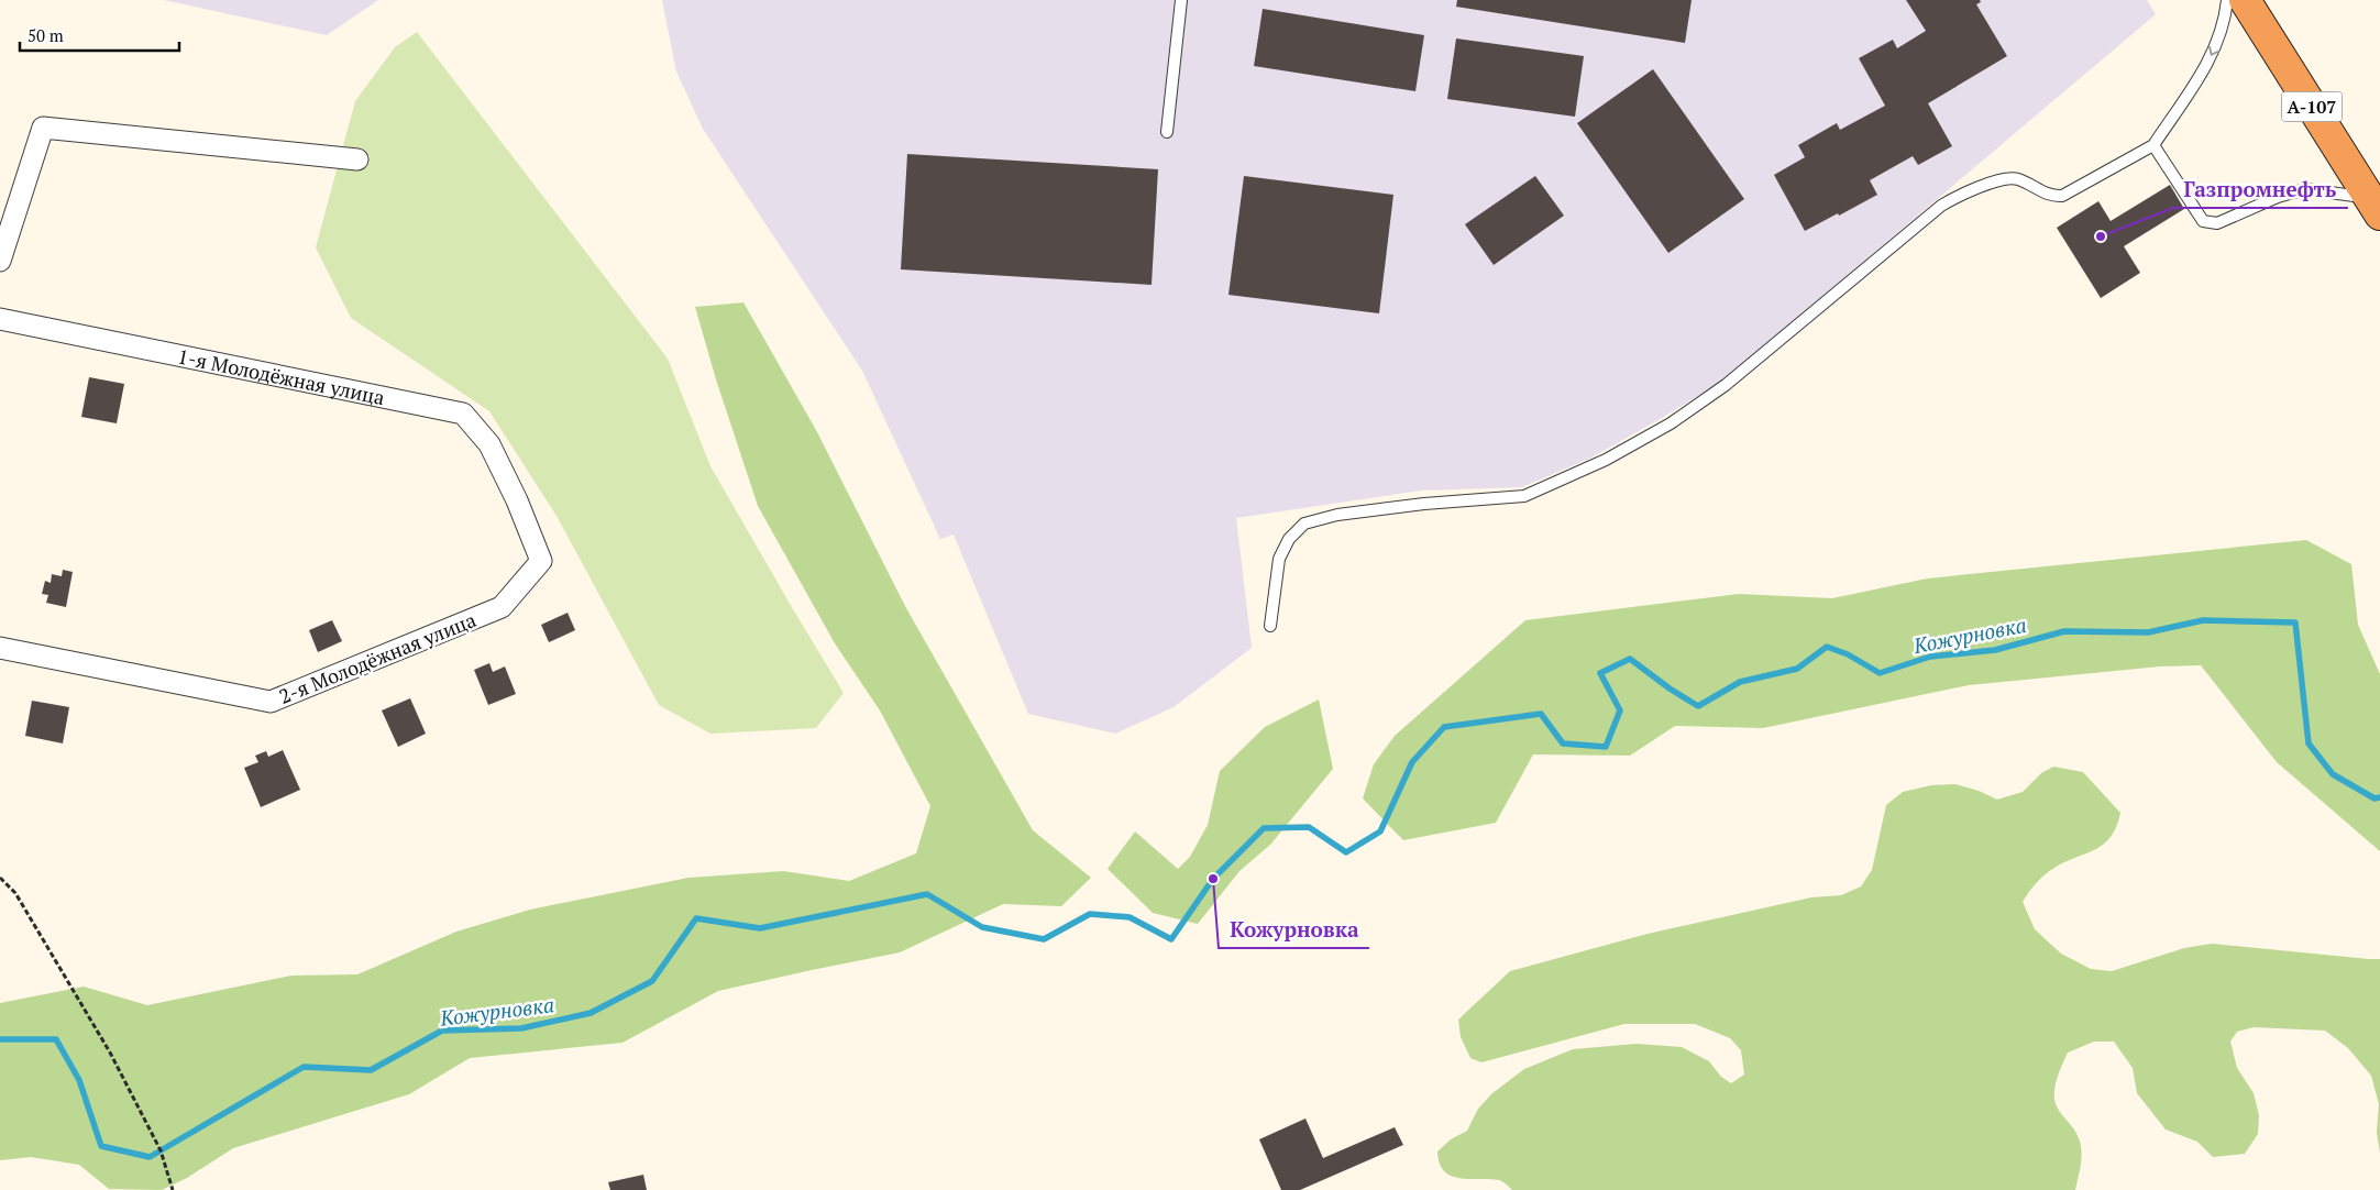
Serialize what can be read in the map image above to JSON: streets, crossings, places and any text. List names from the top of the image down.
{
  "streets": {
    "highway": ["А-107"],
    "street": ["1-я Молодёжная улица", "2-я Молодёжная улица"]
  },
  "crossings": [
    ["1-я Молодёжная улица", "2-я Молодёжная улица"]
  ],
  "water": ["Кожурновка"],
  "places": ["Газпромнефть", "Кожурновка"],
  "scale_bar": "50 m"
}
